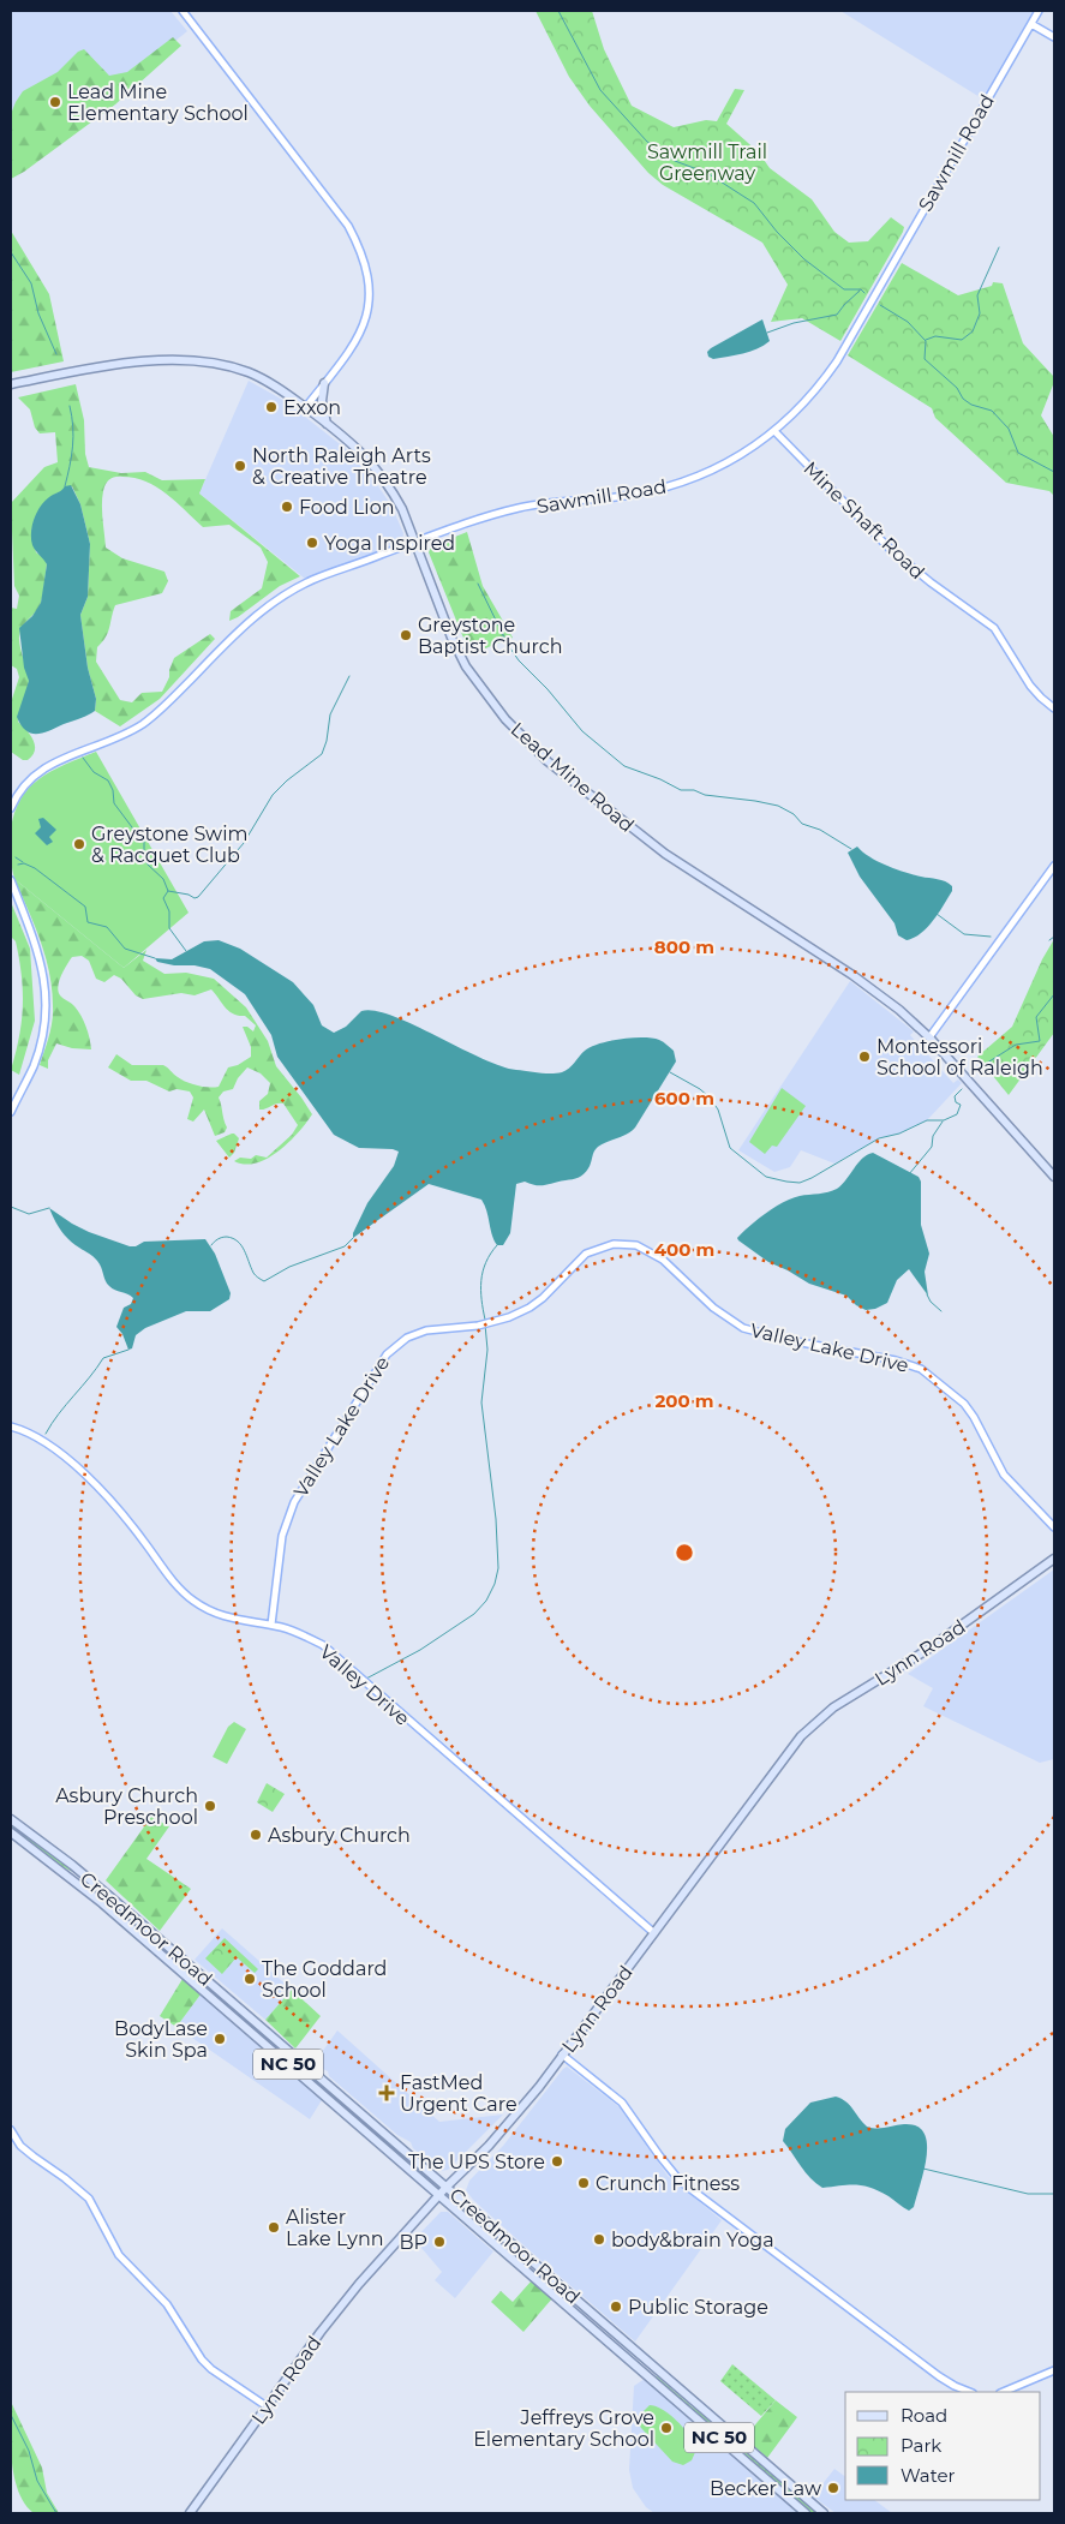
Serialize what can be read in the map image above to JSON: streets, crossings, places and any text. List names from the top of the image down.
{
  "streets": {
    "main road": [
      "Lead Mine Road",
      "Lynn Road",
      "Creedmoor Road",
      "NC 50"
    ],
    "street": [
      "Sawmill Road",
      "Mine Shaft Road",
      "Valley Lake Drive",
      "Valley Drive"
    ]
  },
  "crossings": [
    ["Sawmill Road", "Mine Shaft Road"],
    ["Sawmill Road", "Lead Mine Road"],
    ["Valley Lake Drive", "Valley Drive"],
    ["Lynn Road", "Valley Drive"],
    ["Lynn Road", "Creedmoor Road"]
  ],
  "parks": ["Sawmill Trail Greenway"],
  "places": {
    "other": [
      "Lead Mine Elementary School",
      "Exxon",
      "North Raleigh Arts & Creative Theatre",
      "Food Lion",
      "Yoga Inspired",
      "Greystone Baptist Church",
      "Greystone Swim & Racquet Club",
      "Montessori School of Raleigh",
      "Asbury Church Preschool",
      "Asbury Church",
      "The Goddard School",
      "BodyLase Skin Spa",
      "The UPS Store",
      "Crunch Fitness",
      "Alister Lake Lynn",
      "body&brain Yoga",
      "BP",
      "Public Storage",
      "Jeffreys Grove Elementary School",
      "Becker Law"
    ],
    "health": ["FastMed Urgent Care"]
  },
  "legend": ["Road", "Park", "Water"],
  "rings": [
    "800 m",
    "600 m",
    "400 m",
    "200 m"
  ]
}
